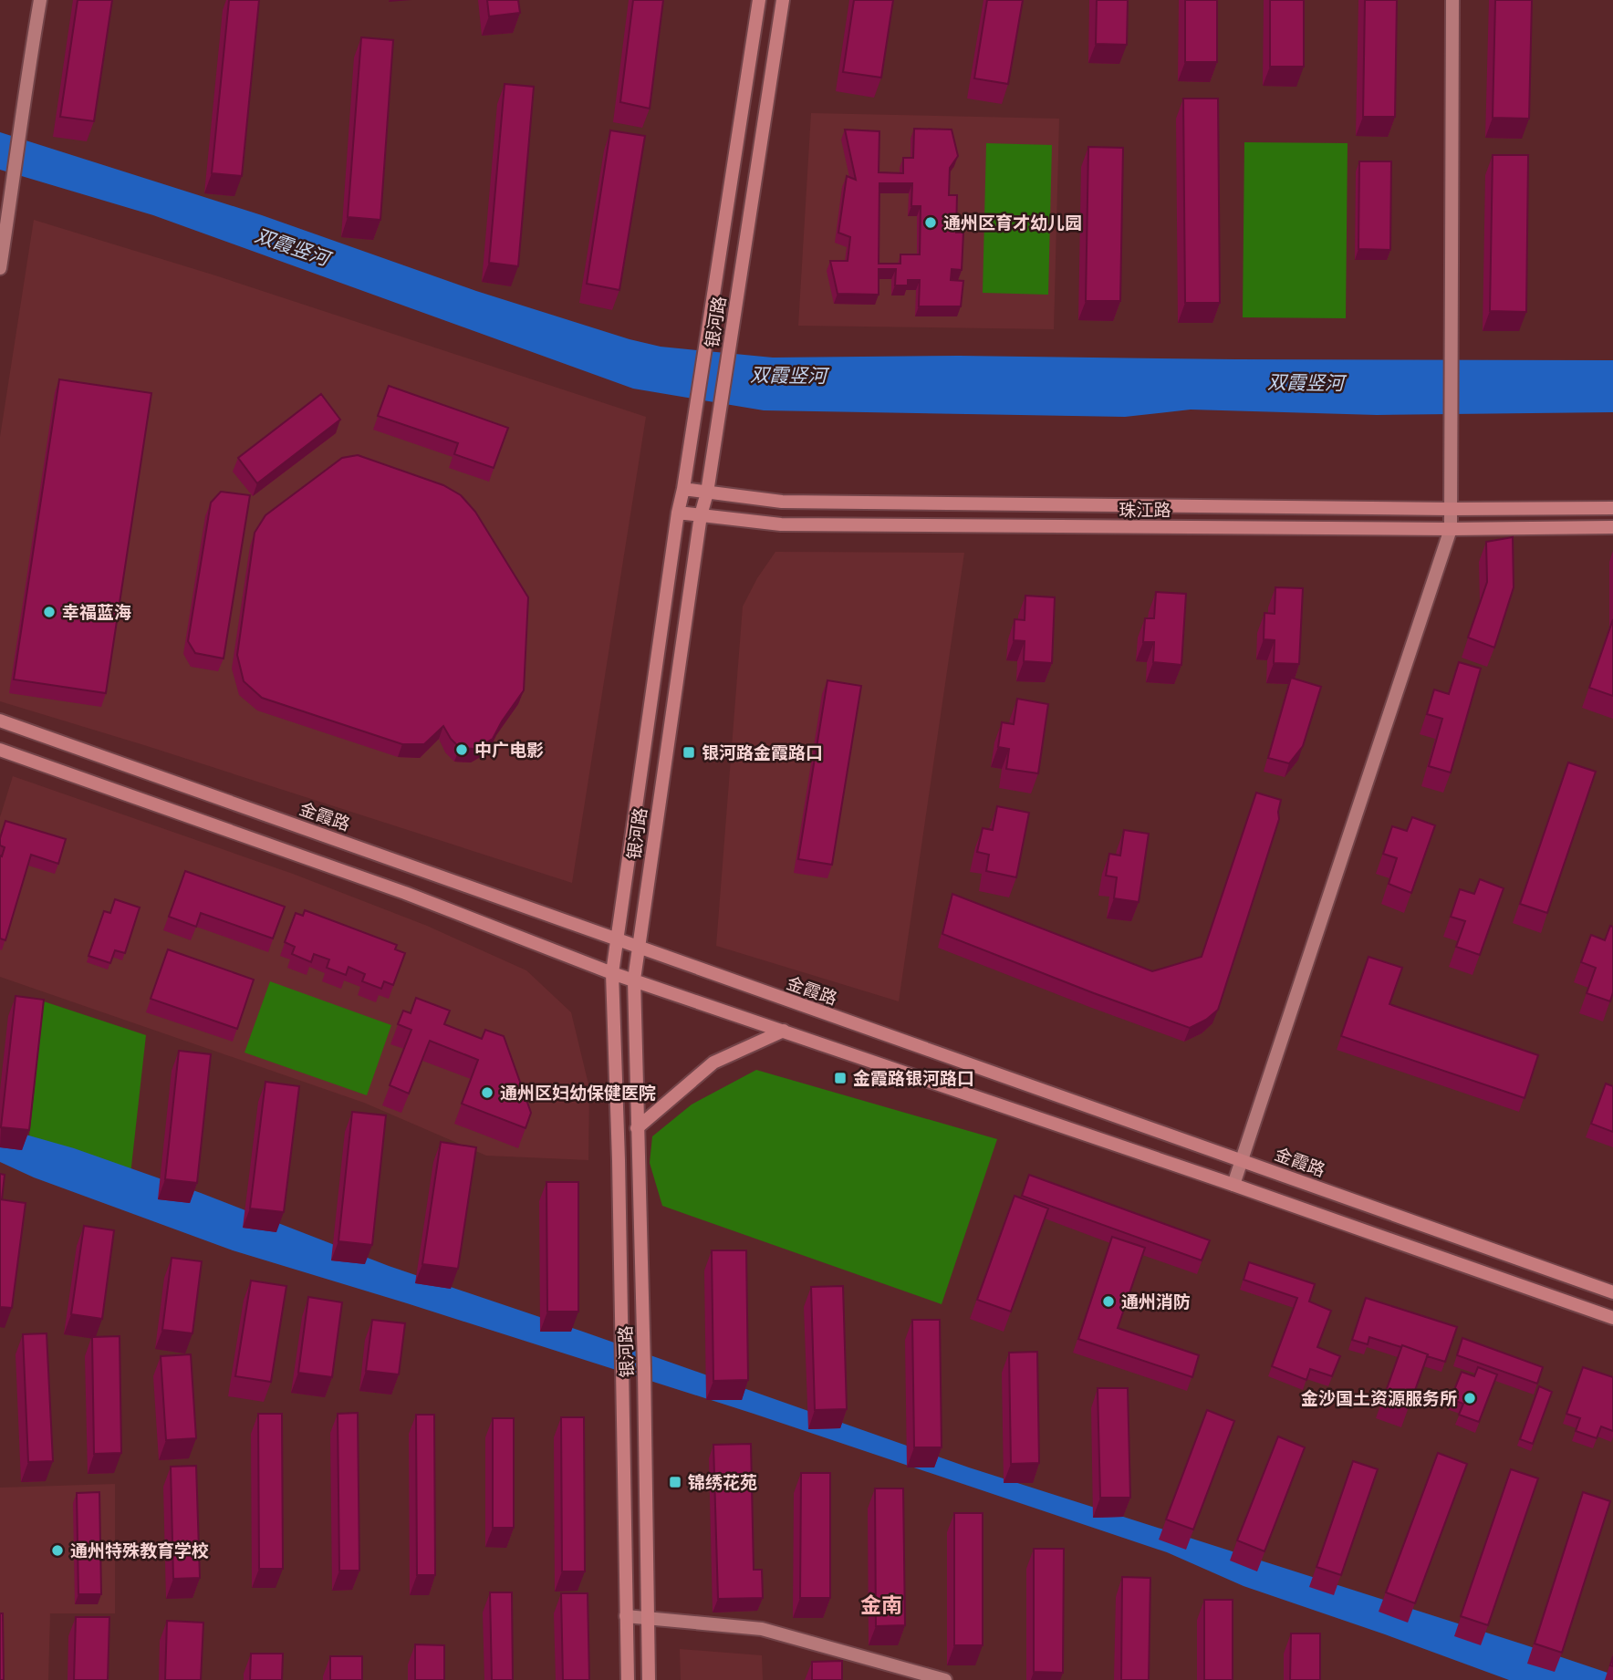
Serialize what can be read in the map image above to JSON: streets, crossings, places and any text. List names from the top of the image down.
{
  "streets": {
    "main road": ["银河路", "珠江路", "金霞路"]
  },
  "crossings": [
    ["银河路", "珠江路"],
    ["银河路", "金霞路"]
  ],
  "districts": ["金南"],
  "water": ["双霞竖河"],
  "places": {
    "other": [
      "通州区育才幼儿园",
      "幸福蓝海",
      "中广电影",
      "通州区妇幼保健医院",
      "通州消防",
      "金沙国土资源服务所",
      "通州特殊教育学校"
    ],
    "transit": ["银河路金霞路口", "金霞路银河路口", "锦绣花苑"]
  }
}
